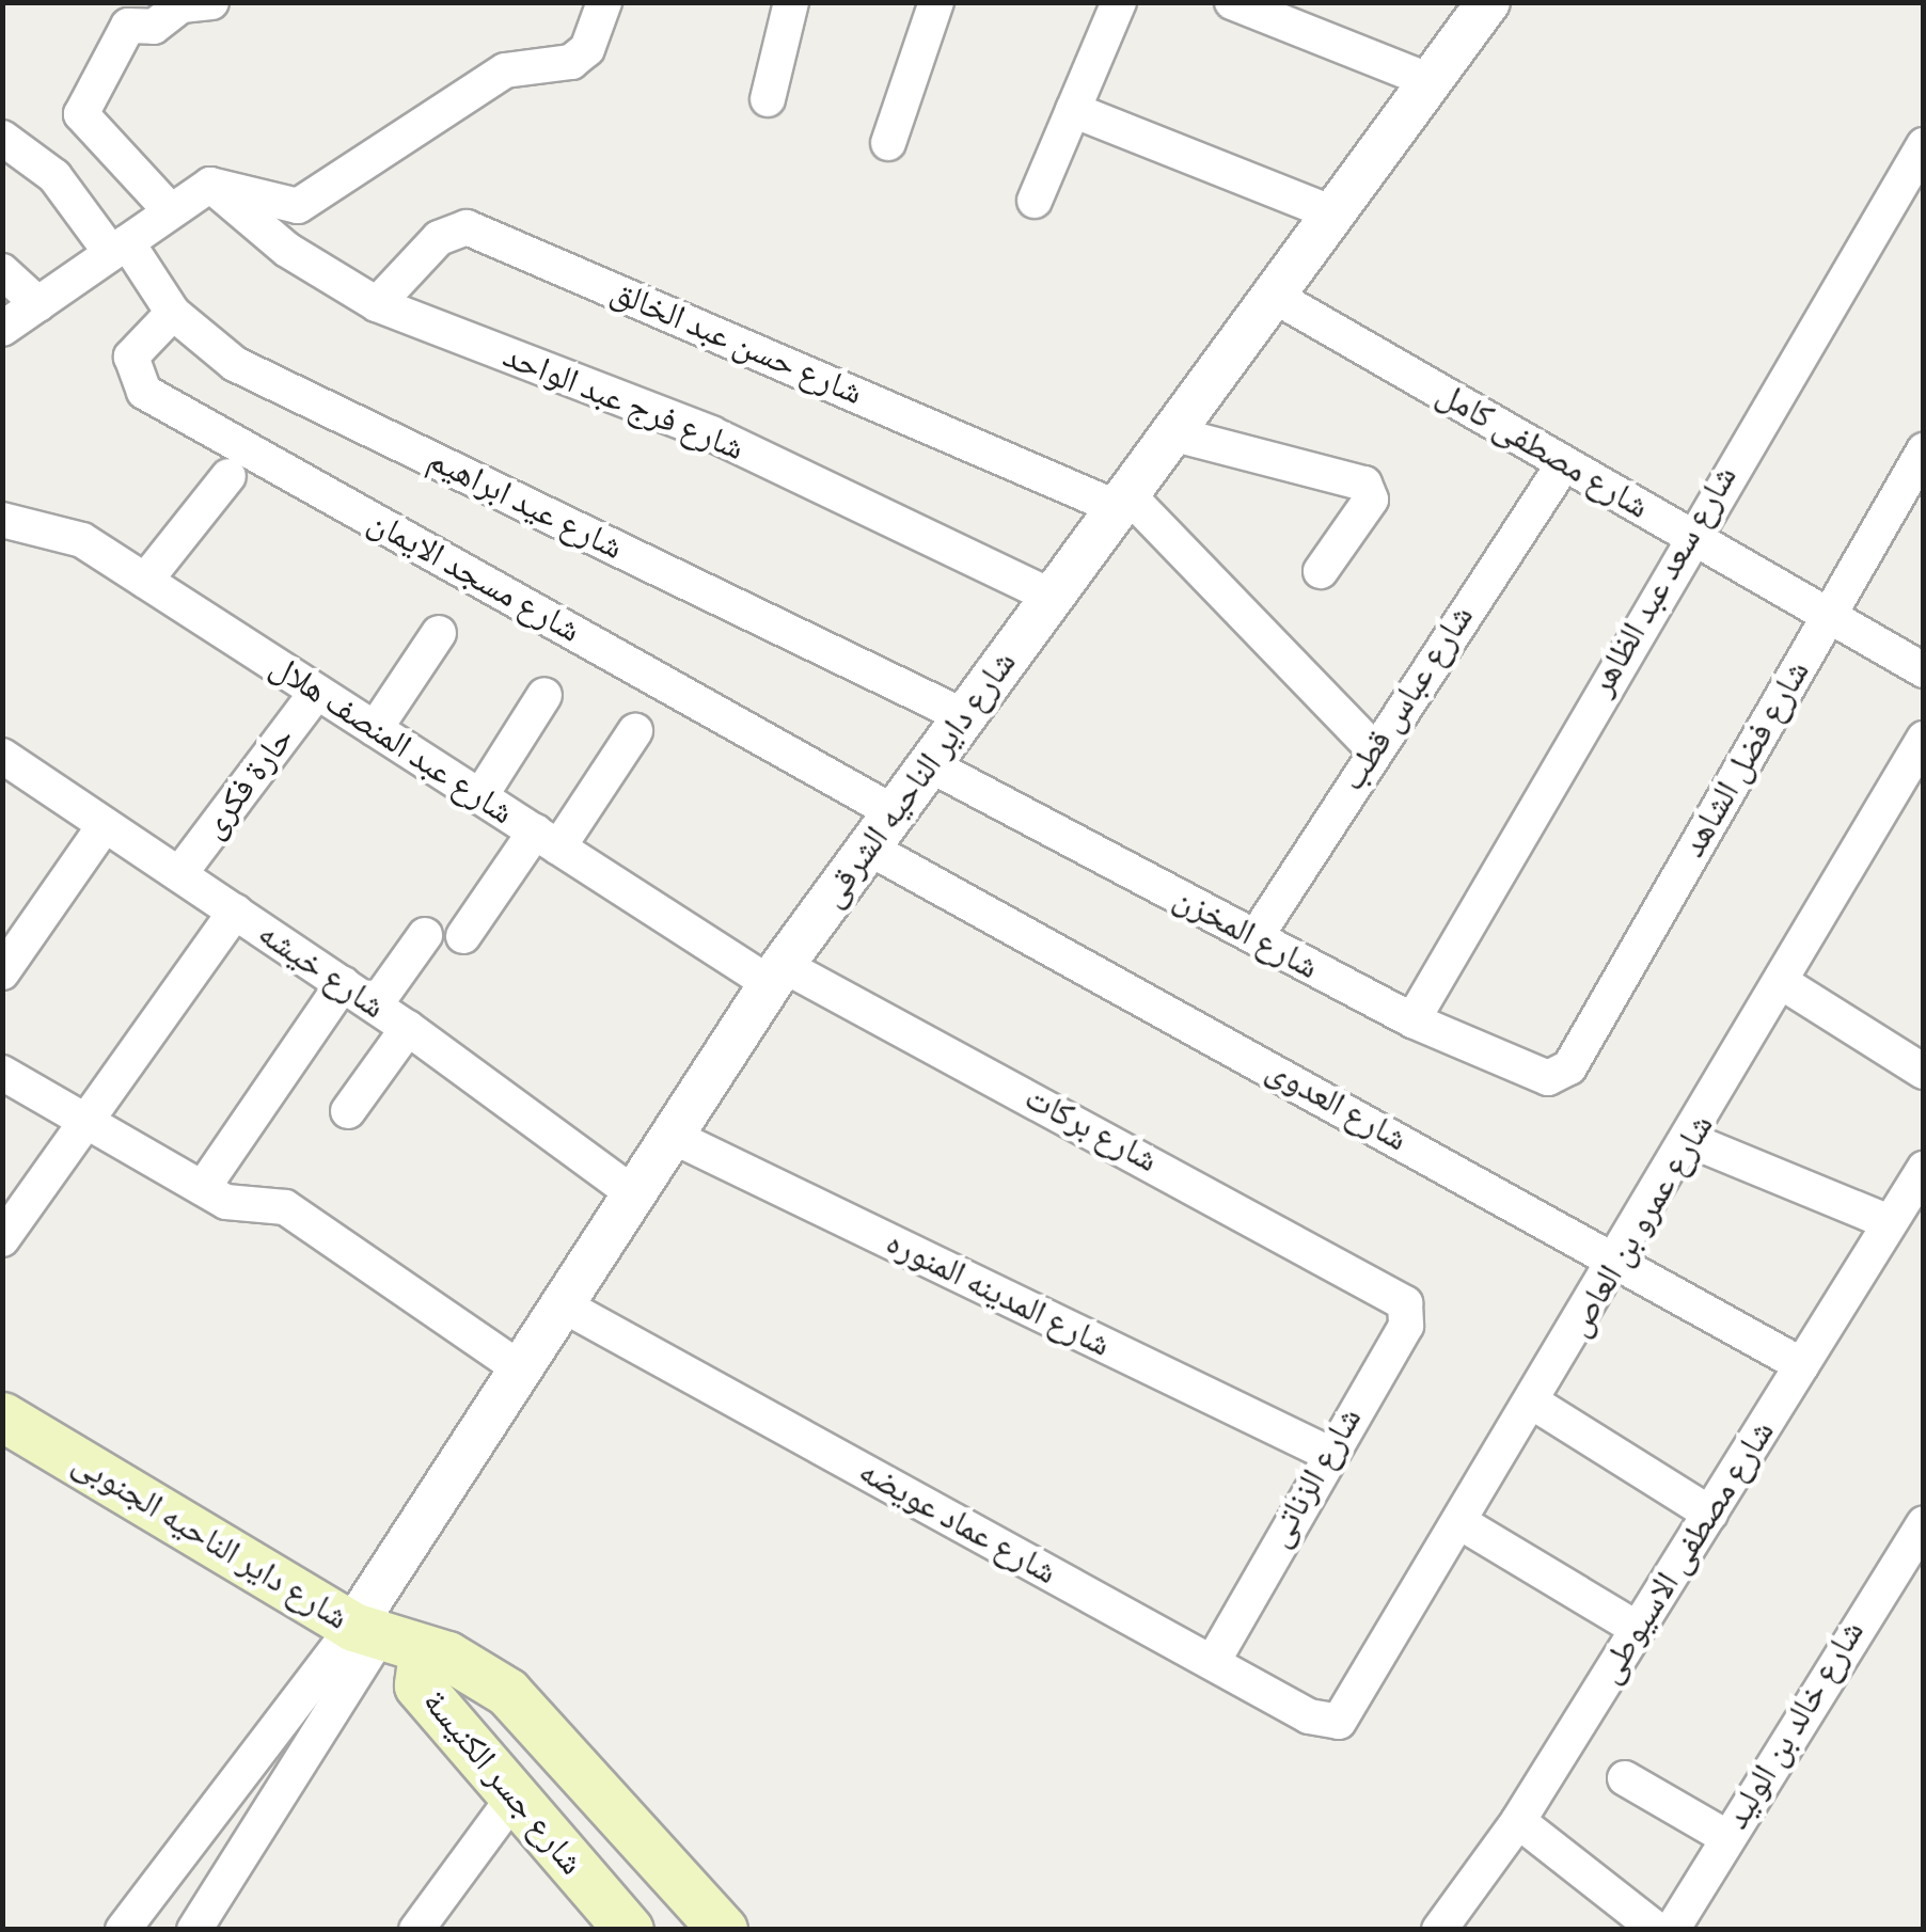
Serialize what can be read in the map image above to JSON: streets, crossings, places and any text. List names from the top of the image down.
{
  "streets": {
    "main road": ["شارع داير الناحيه الجنوبى", "شارع جسر الكنيسة"],
    "street": [
      "شارع حسن عبد الخالق",
      "شارع فرج عبد الواحد",
      "شارع مصطفى كامل",
      "شارع عيد ابراهيم",
      "شارع مسجد الايمان",
      "شارع سعد عبد الظاهر",
      "شارع عباس قطب",
      "شارع عبد المنصف هلال",
      "شارع فضل الشاهد",
      "شارع داير الناحيه الشرقى",
      "حارة فكرى",
      "شارع المخزن",
      "شارع خيشه",
      "شارع العدوى",
      "شارع بركات",
      "شارع عمرو بن العاص",
      "شارع المدينه المنوره",
      "شارع الزناتى",
      "شارع عماد عويضه",
      "شارع مصطفى الاسيوطى",
      "شارع خالد بن الوليد"
    ]
  },
  "crossings": [
    ["شارع حسن عبد الخالق", "شارع فرج عبد الواحد"],
    ["شارع حسن عبد الخالق", "شارع داير الناحيه الشرقى"],
    ["شارع فرج عبد الواحد", "شارع داير الناحيه الشرقى"],
    ["شارع مصطفى كامل", "شارع سعد عبد الظاهر"],
    ["شارع مصطفى كامل", "شارع عباس قطب"],
    ["شارع مصطفى كامل", "شارع فضل الشاهد"],
    ["شارع مصطفى كامل", "شارع داير الناحيه الشرقى"],
    ["شارع عيد ابراهيم", "شارع مسجد الايمان"],
    ["شارع عيد ابراهيم", "شارع داير الناحيه الشرقى"],
    ["شارع مسجد الايمان", "شارع داير الناحيه الشرقى"],
    ["شارع سعد عبد الظاهر", "شارع المخزن"],
    ["شارع عباس قطب", "شارع المخزن"],
    ["شارع عبد المنصف هلال", "شارع داير الناحيه الشرقى"],
    ["شارع عبد المنصف هلال", "حارة فكرى"],
    ["شارع عبد المنصف هلال", "شارع بركات"],
    ["شارع فضل الشاهد", "شارع المخزن"],
    ["شارع داير الناحيه الشرقى", "شارع المخزن"],
    ["شارع داير الناحيه الشرقى", "شارع خيشه"],
    ["شارع داير الناحيه الشرقى", "شارع العدوى"],
    ["شارع داير الناحيه الشرقى", "شارع بركات"],
    ["شارع داير الناحيه الشرقى", "شارع المدينه المنوره"],
    ["شارع داير الناحيه الشرقى", "شارع عماد عويضه"],
    ["شارع داير الناحيه الشرقى", "شارع داير الناحيه الجنوبى"],
    ["شارع داير الناحيه الشرقى", "شارع جسر الكنيسة"],
    ["حارة فكرى", "شارع خيشه"],
    ["شارع العدوى", "شارع عمرو بن العاص"],
    ["شارع العدوى", "شارع مصطفى الاسيوطى"],
    ["شارع بركات", "شارع الزناتى"],
    ["شارع عمرو بن العاص", "شارع عماد عويضه"],
    ["شارع المدينه المنوره", "شارع الزناتى"],
    ["شارع الزناتى", "شارع عماد عويضه"],
    ["شارع داير الناحيه الجنوبى", "شارع جسر الكنيسة"]
  ]
}
